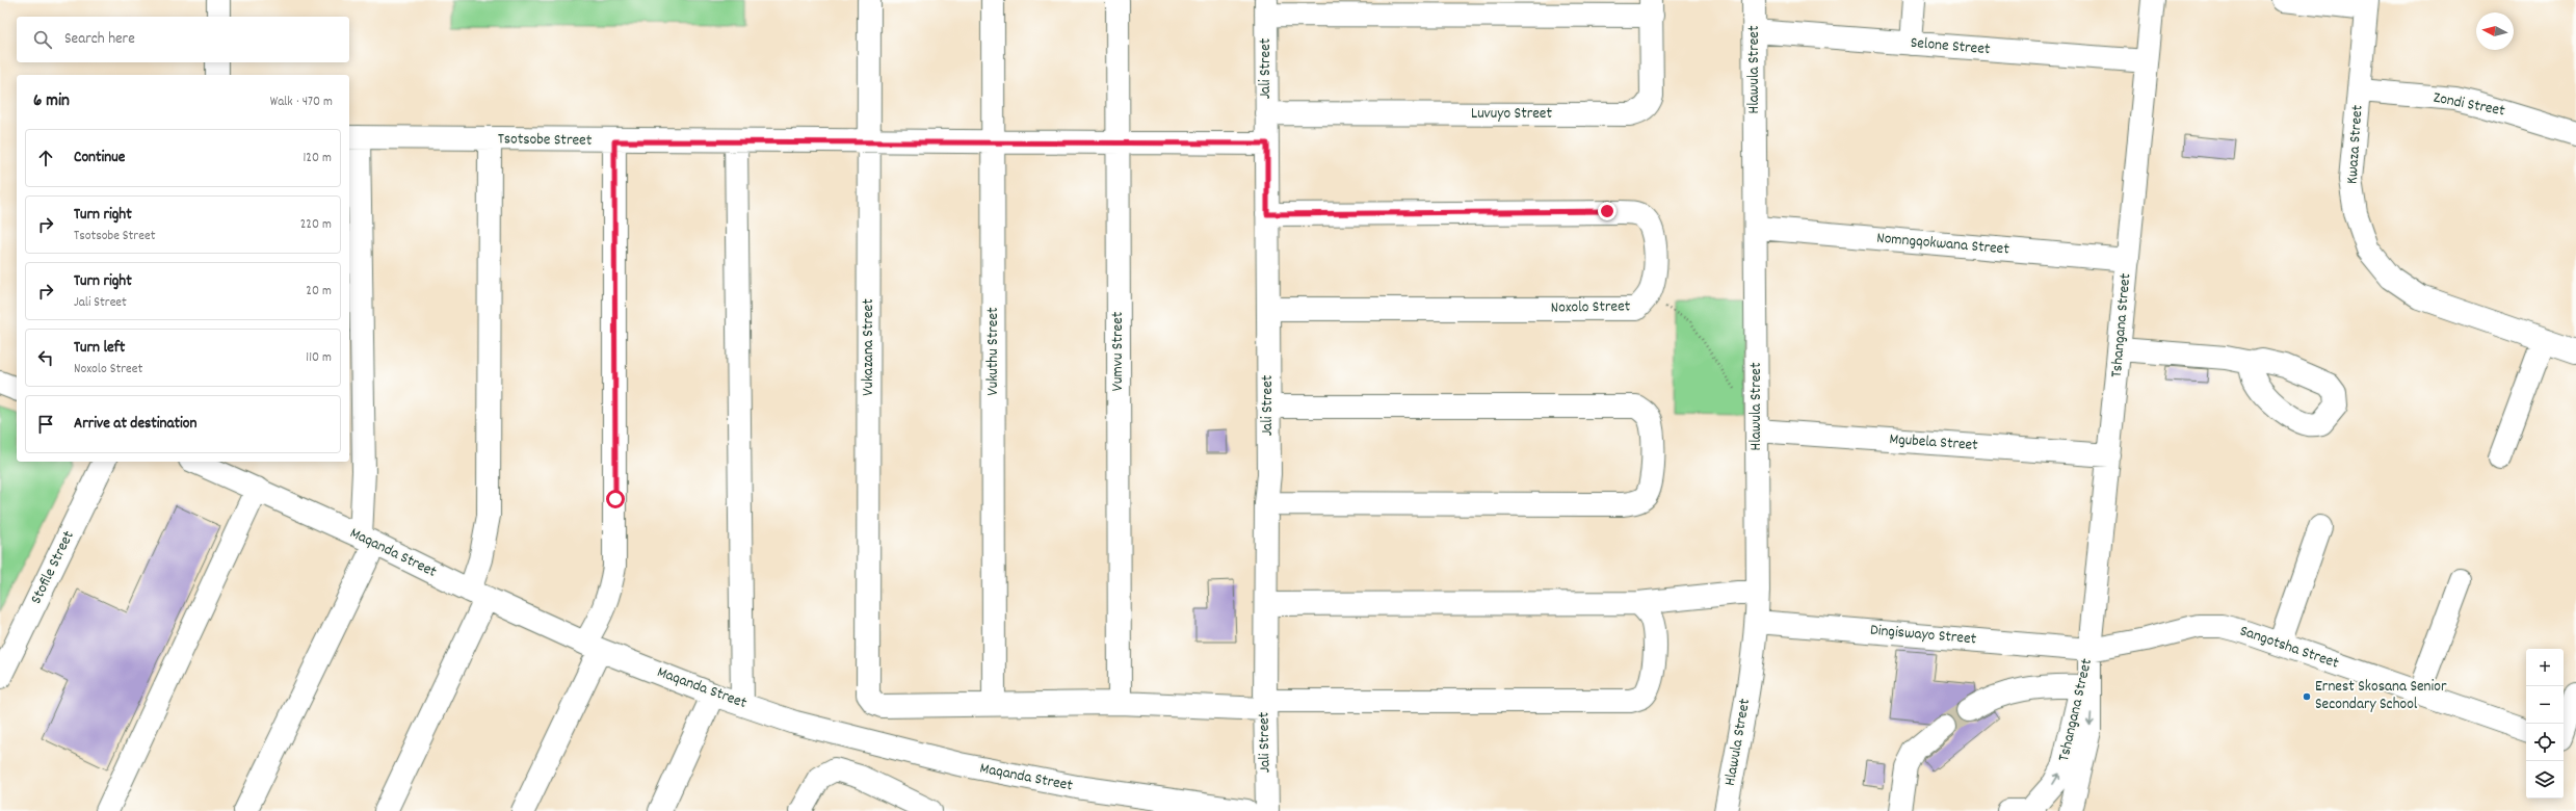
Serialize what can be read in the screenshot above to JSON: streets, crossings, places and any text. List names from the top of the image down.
{
  "streets": {
    "street": [
      "Selone Street",
      "Jali Street",
      "Hlawula Street",
      "Zondi Street",
      "Luvuyo Street",
      "Tsotsobe Street",
      "Kwaza Street",
      "Nomngqokwana Street",
      "Noxolo Street",
      "Tshangana Street",
      "Vukazana Street",
      "Vukuthu Street",
      "Vumvu Street",
      "Mgubela Street",
      "Maqanda Street",
      "Stofile Street",
      "Dingiswayo Street",
      "Sangotsha Street"
    ]
  },
  "crossings": [
    ["Selone Street", "Hlawula Street"],
    ["Selone Street", "Tshangana Street"],
    ["Jali Street", "Luvuyo Street"],
    ["Jali Street", "Tsotsobe Street"],
    ["Jali Street", "Noxolo Street"],
    ["Hlawula Street", "Nomngqokwana Street"],
    ["Hlawula Street", "Mgubela Street"],
    ["Hlawula Street", "Dingiswayo Street"],
    ["Zondi Street", "Kwaza Street"],
    ["Tsotsobe Street", "Vukazana Street"],
    ["Tsotsobe Street", "Vukuthu Street"],
    ["Tsotsobe Street", "Vumvu Street"],
    ["Nomngqokwana Street", "Tshangana Street"],
    ["Tshangana Street", "Mgubela Street"],
    ["Tshangana Street", "Dingiswayo Street"],
    ["Tshangana Street", "Sangotsha Street"],
    ["Vukazana Street", "Vukuthu Street"],
    ["Dingiswayo Street", "Sangotsha Street"]
  ],
  "places": ["Ernest Skosana Senior Secondary School"],
  "north": "left",
  "page": {
    "search": "Search here",
    "heading": ["6 min", "Walk · 470 m"],
    "list": [
      ["Continue", "120 m"],
      ["Turn right", "Tsotsobe Street", "220 m"],
      ["Turn right", "Jali Street", "20 m"],
      ["Turn left", "Noxolo Street", "110 m"],
      "Arrive at destination"
    ],
    "map_buttons": ["+", "−"]
  }
}
